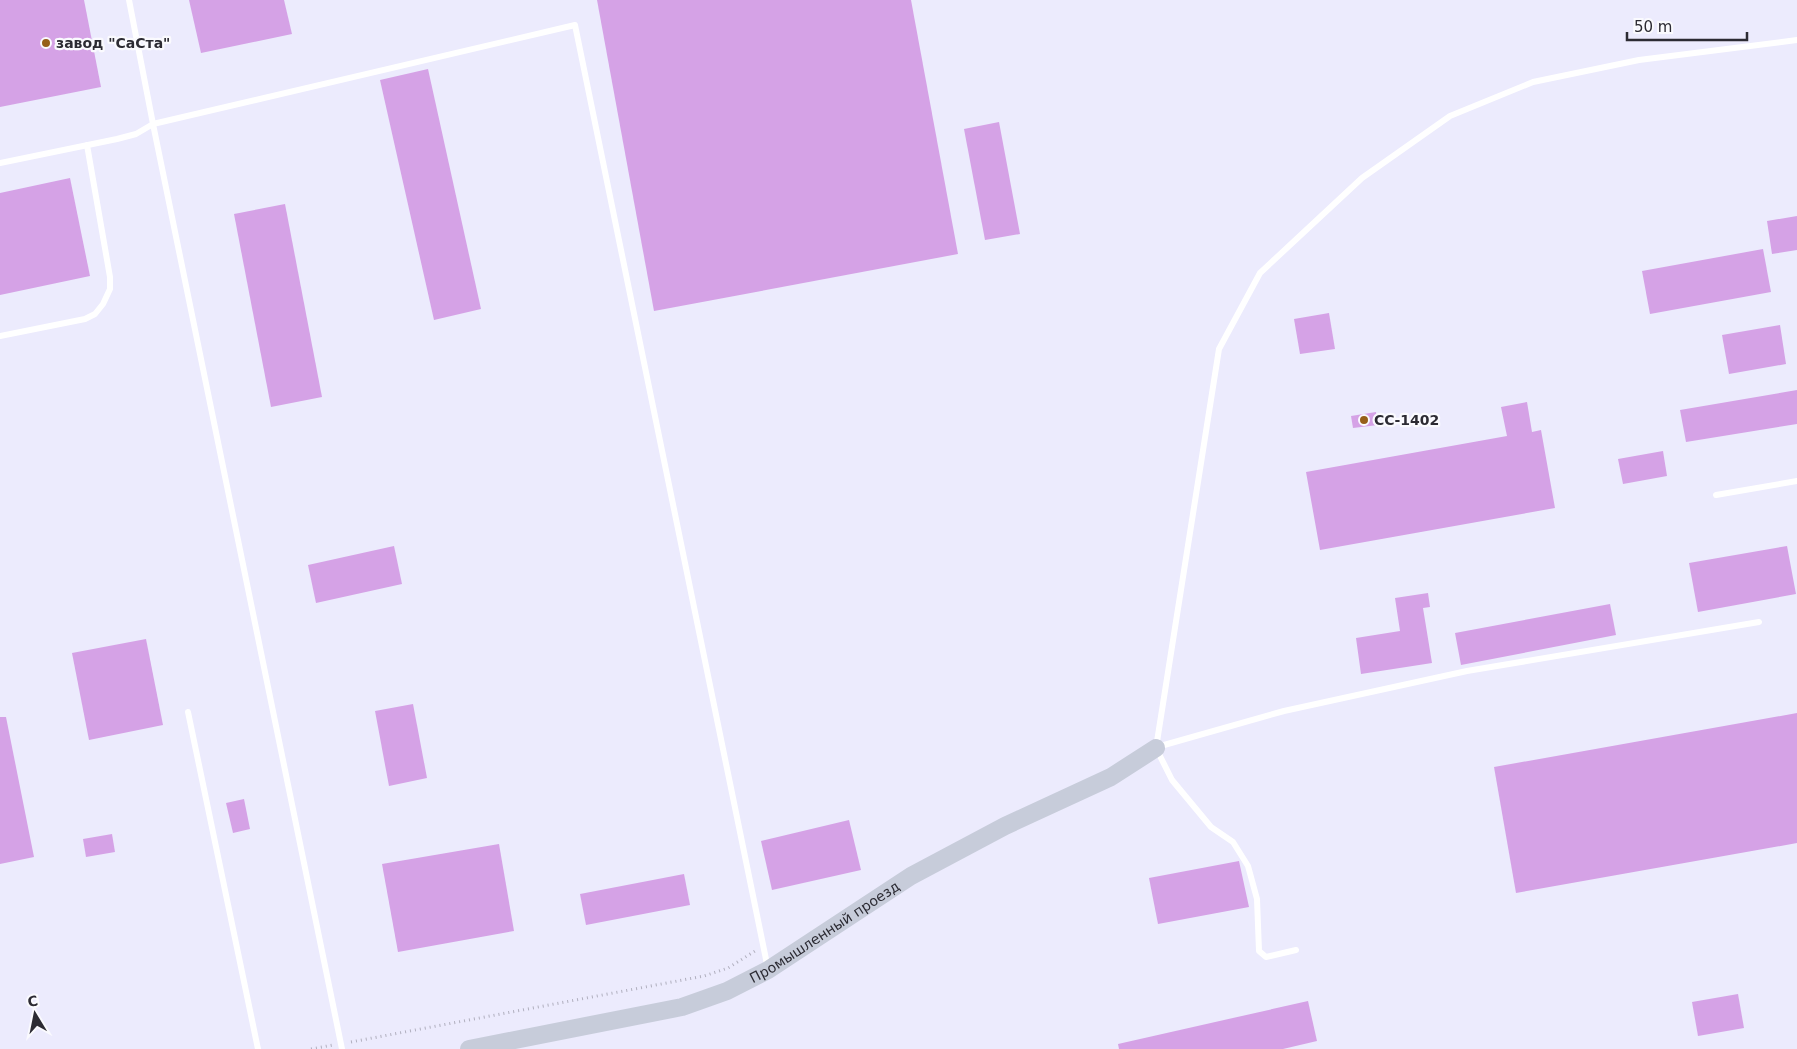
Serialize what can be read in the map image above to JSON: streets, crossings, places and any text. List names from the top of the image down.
{
  "streets": {
    "street": ["Промышленный проезд"]
  },
  "places": ["завод \"СаСта\"", "СС-1402"],
  "scale_bar": "50 m",
  "north": "top"
}
